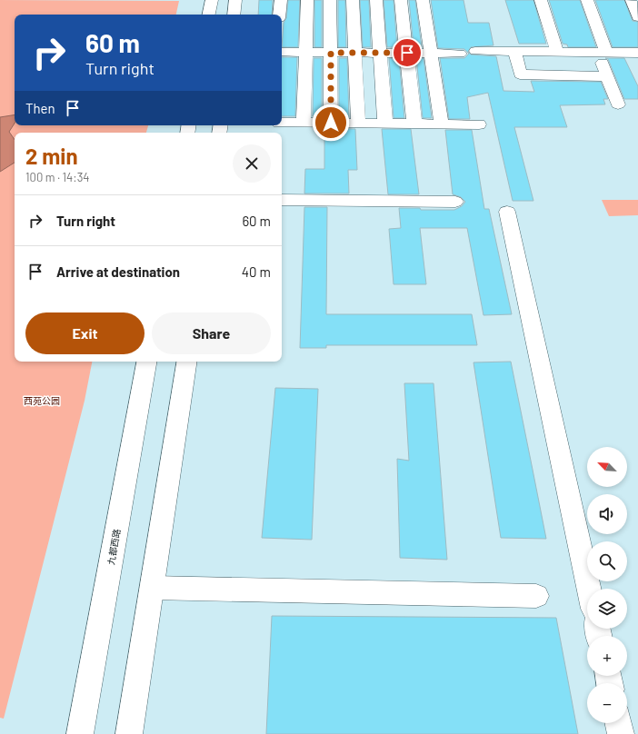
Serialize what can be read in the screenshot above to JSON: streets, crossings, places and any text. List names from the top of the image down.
{
  "streets": {
    "street": ["九都西路"]
  },
  "parks": ["西苑公园"],
  "north": "top left",
  "page": {
    "turn": ["60 m", "Turn right"],
    "then": "Then",
    "heading": ["2 min", "100 m · 14:34"],
    "list": [
      {
        "name": "Turn right",
        "value": "60 m"
      },
      {
        "name": "Arrive at destination",
        "value": "40 m"
      }
    ],
    "buttons": ["Exit", "Share"],
    "map_buttons": ["+", "−"]
  }
}
